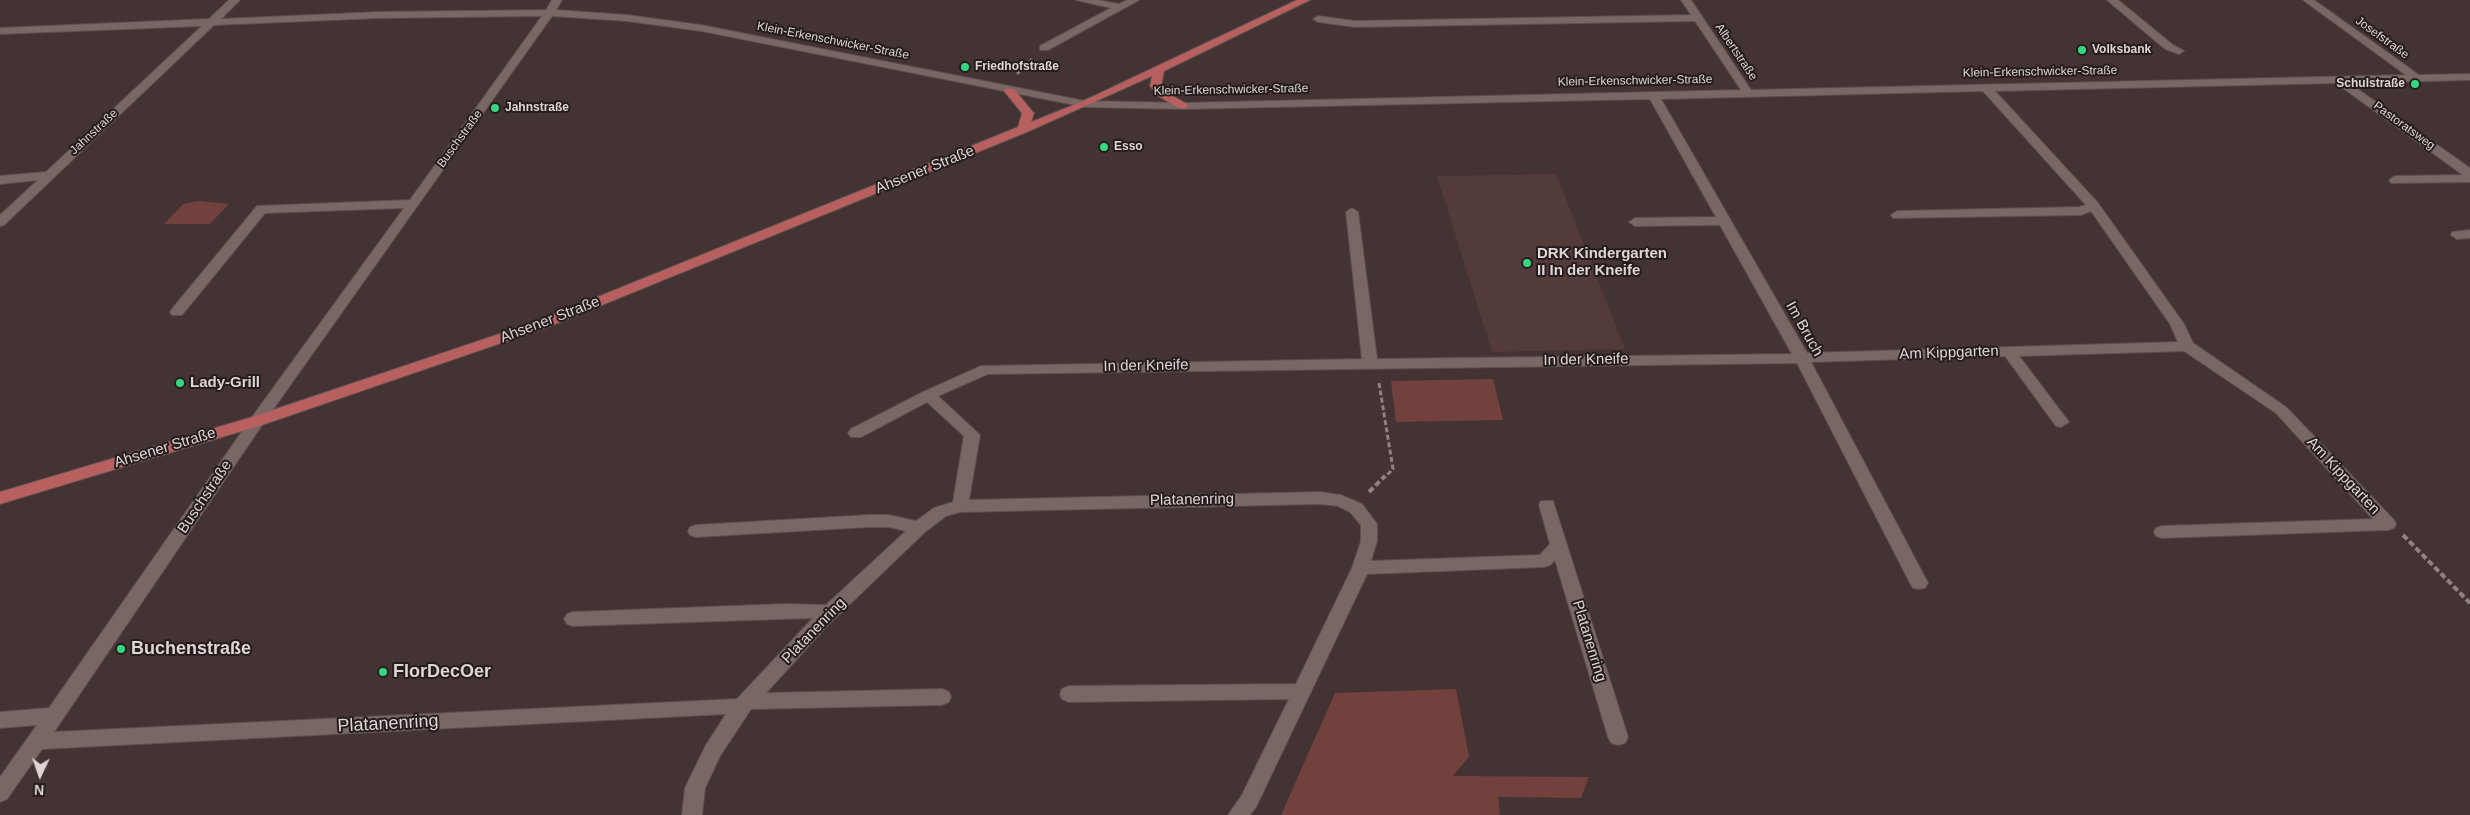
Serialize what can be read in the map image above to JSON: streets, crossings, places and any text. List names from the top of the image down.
{
  "streets": {
    "main road": ["Ahsener Straße"],
    "street": [
      "Josefstraße",
      "Klein-Erkenschwicker-Straße",
      "Albertstraße",
      "Pastoratsweg",
      "Jahnstraße",
      "Buschstraße",
      "Im Bruch",
      "Am Kippgarten",
      "In der Kneife",
      "Platanenring"
    ]
  },
  "crossings": [
    ["Josefstraße", "Klein-Erkenschwicker-Straße"],
    ["Klein-Erkenschwicker-Straße", "Albertstraße"],
    ["Klein-Erkenschwicker-Straße", "Pastoratsweg"],
    ["Klein-Erkenschwicker-Straße", "Jahnstraße"],
    ["Klein-Erkenschwicker-Straße", "Buschstraße"],
    ["Klein-Erkenschwicker-Straße", "Ahsener Straße"],
    ["Klein-Erkenschwicker-Straße", "Im Bruch"],
    ["Buschstraße", "Ahsener Straße"],
    ["Buschstraße", "Platanenring"],
    ["Im Bruch", "Am Kippgarten"],
    ["Im Bruch", "In der Kneife"],
    ["Am Kippgarten", "In der Kneife"]
  ],
  "places": [
    "Volksbank",
    "Friedhofstraße",
    "Schulstraße",
    "Jahnstraße",
    "Esso",
    "DRK Kindergarten II In der Kneife",
    "Lady-Grill",
    "Buchenstraße",
    "FlorDecOer"
  ],
  "north": "bottom"
}
